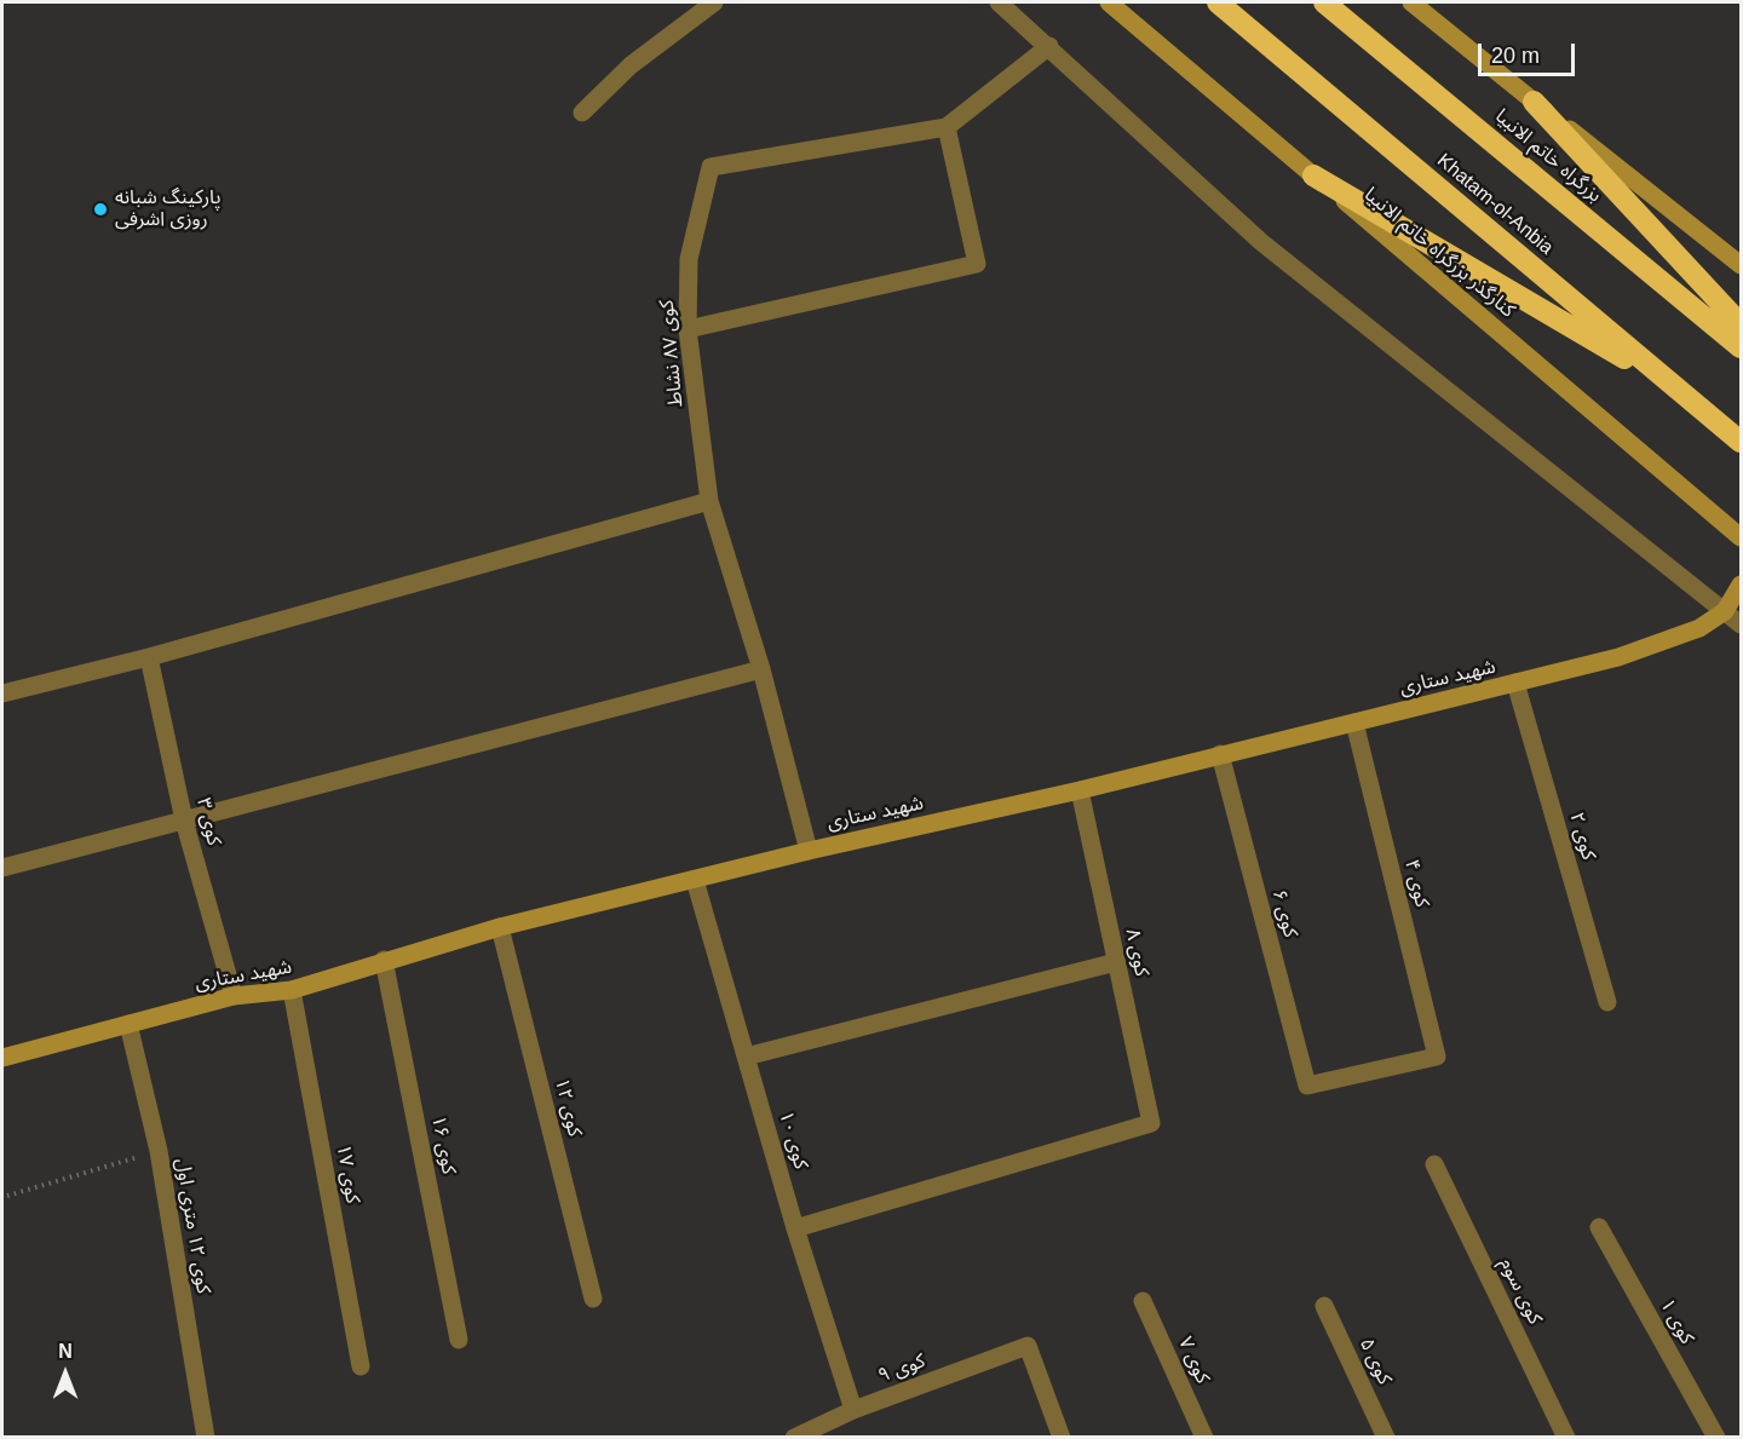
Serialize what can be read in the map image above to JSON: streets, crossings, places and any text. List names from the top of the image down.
{
  "streets": {
    "highway": ["بزرگراه خاتم الانبیا", "Khatam-ol-Anbia"],
    "street": [
      "کنارگذر بزرگراه خاتم الانبیا",
      "کوی ۸۷ نشاط",
      "شهید ستاری",
      "کوی ۳",
      "کوی ۲",
      "کوی ۴",
      "کوی ۶",
      "کوی ۸",
      "کوی ۱۲",
      "کوی ۱۰",
      "کوی ۱۶",
      "کوی ۱۷",
      "کوی ۱۲ متری اول",
      "کوی سوم",
      "کوی ۱",
      "کوی ۷",
      "کوی ۵",
      "کوی ۹"
    ]
  },
  "crossings": [
    ["کوی ۸۷ نشاط", "شهید ستاری"],
    ["شهید ستاری", "کوی ۳"],
    ["شهید ستاری", "کوی ۲"],
    ["شهید ستاری", "کوی ۴"],
    ["شهید ستاری", "کوی ۶"],
    ["شهید ستاری", "کوی ۸"],
    ["شهید ستاری", "کوی ۱۲"],
    ["شهید ستاری", "کوی ۱۰"],
    ["شهید ستاری", "کوی ۱۶"],
    ["شهید ستاری", "کوی ۱۷"],
    ["شهید ستاری", "کوی ۱۲ متری اول"],
    ["کوی ۴", "کوی ۶"],
    ["کوی ۸", "کوی ۱۰"],
    ["کوی ۱۰", "کوی ۹"]
  ],
  "places": ["پارکینگ شبانه روزی اشرفی"],
  "scale_bar": "20 m",
  "north": "top"
}
